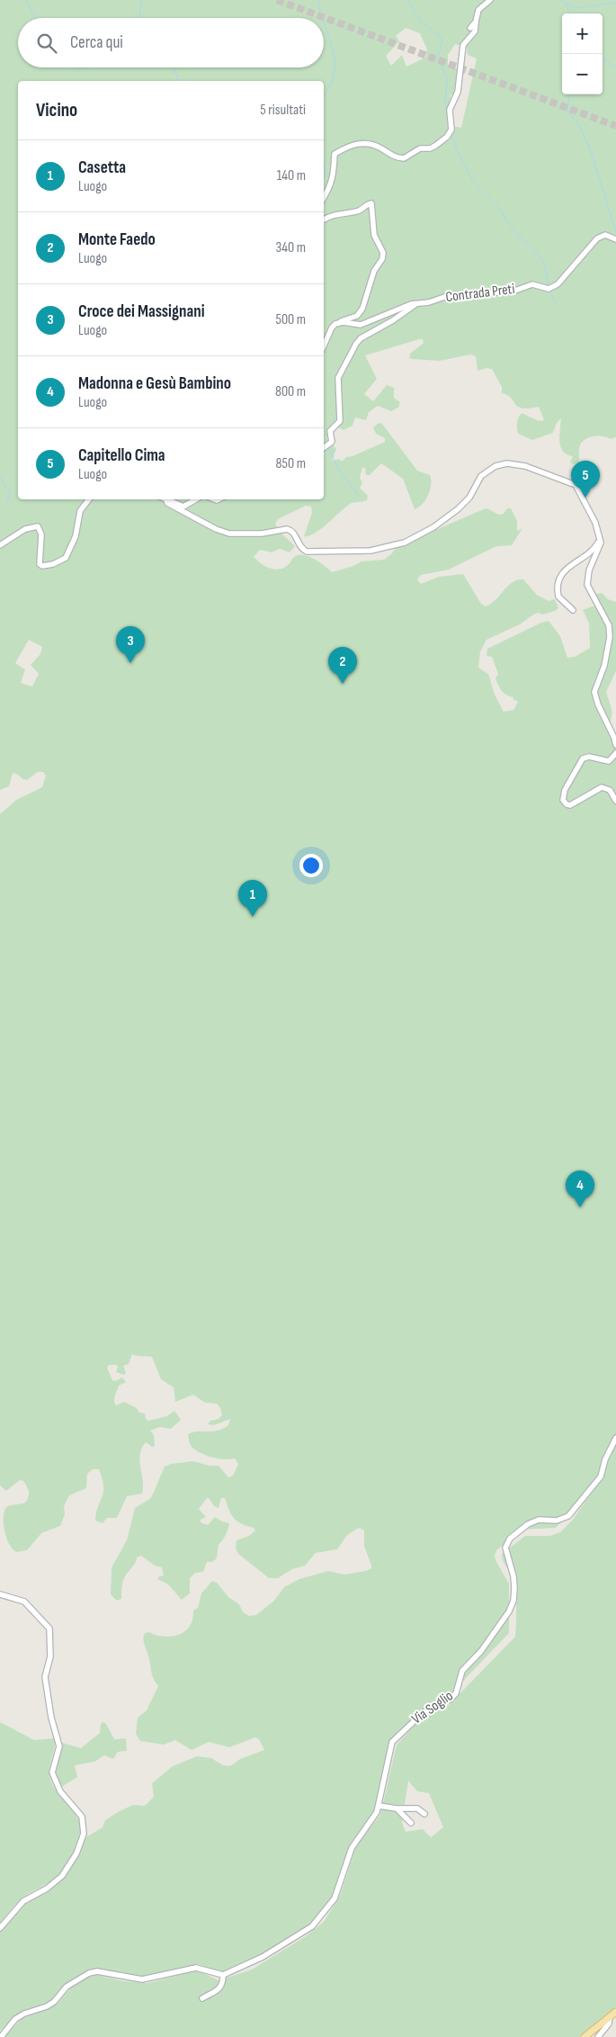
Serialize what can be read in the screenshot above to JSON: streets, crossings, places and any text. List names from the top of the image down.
{
  "streets": {
    "street": ["Contrada Preti", "Via Soglio"]
  },
  "page": {
    "map_buttons": ["+", "−"],
    "search": "Cerca qui",
    "heading": ["Vicino", "5 risultati"],
    "list": [
      {
        "mark": "1",
        "name": "Casetta",
        "note": "Luogo",
        "value": "140 m"
      },
      {
        "mark": "2",
        "name": "Monte Faedo",
        "note": "Luogo",
        "value": "340 m"
      },
      {
        "mark": "3",
        "name": "Croce dei Massignani",
        "note": "Luogo",
        "value": "500 m"
      },
      {
        "mark": "4",
        "name": "Madonna e Gesù Bambino",
        "note": "Luogo",
        "value": "800 m"
      },
      {
        "mark": "5",
        "name": "Capitello Cima",
        "note": "Luogo",
        "value": "850 m"
      }
    ],
    "pins": [
      "5",
      "3",
      "2",
      "1",
      "4"
    ]
  }
}
